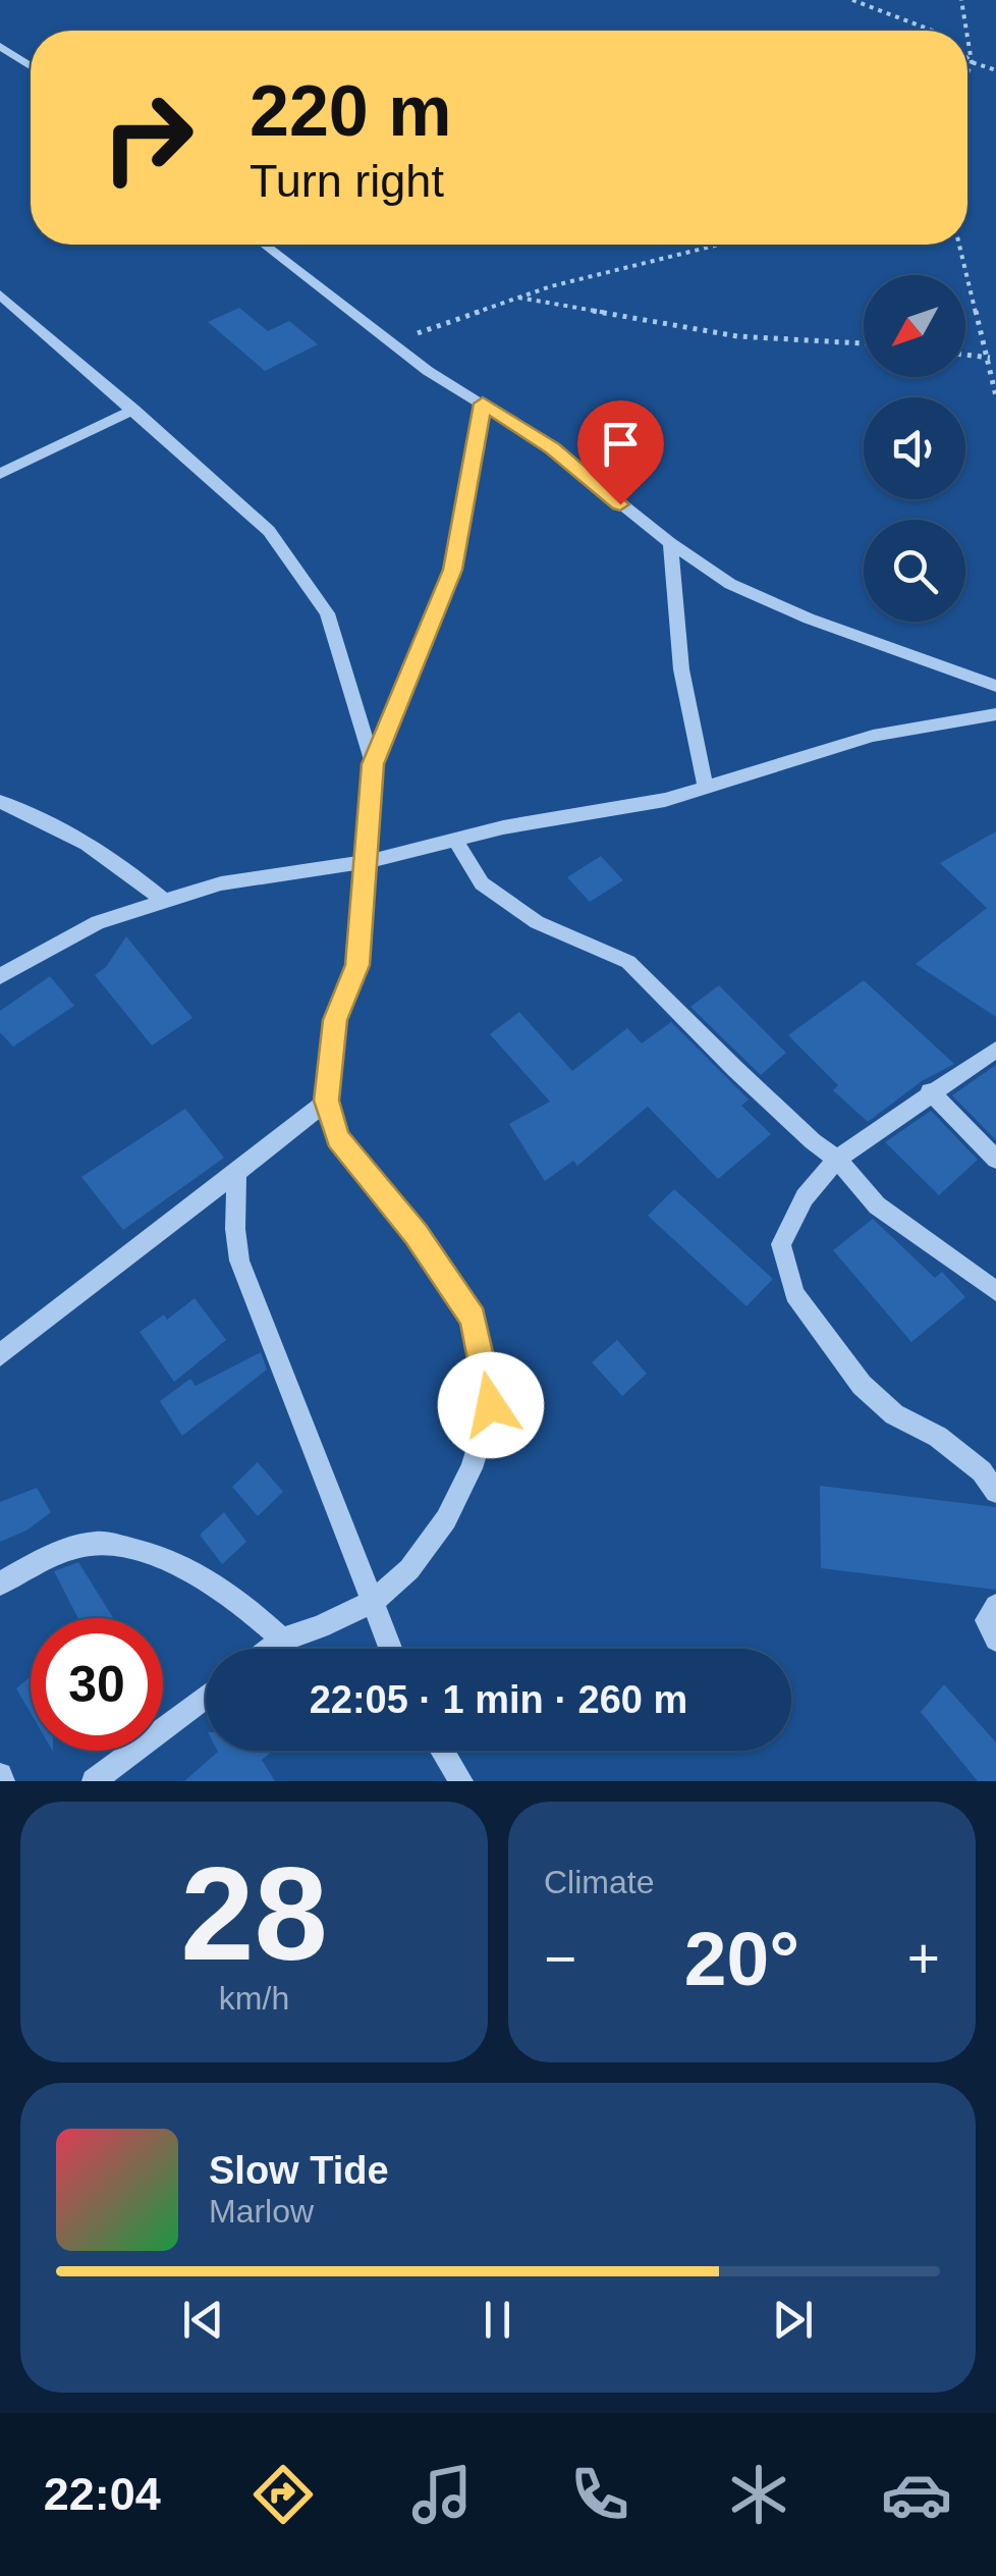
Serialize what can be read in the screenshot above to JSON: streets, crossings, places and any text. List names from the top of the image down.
{
  "north": "bottom left",
  "page": {
    "turn": ["220 m", "Turn right"],
    "limit": "30",
    "trip": "22:05 · 1 min · 260 m",
    "tile": [
      ["28", "km/h"],
      "Climate"
    ],
    "heat": ["−", "20°", "+"],
    "song": ["Slow Tide", "Marlow"],
    "tabs": "22:04"
  }
}
